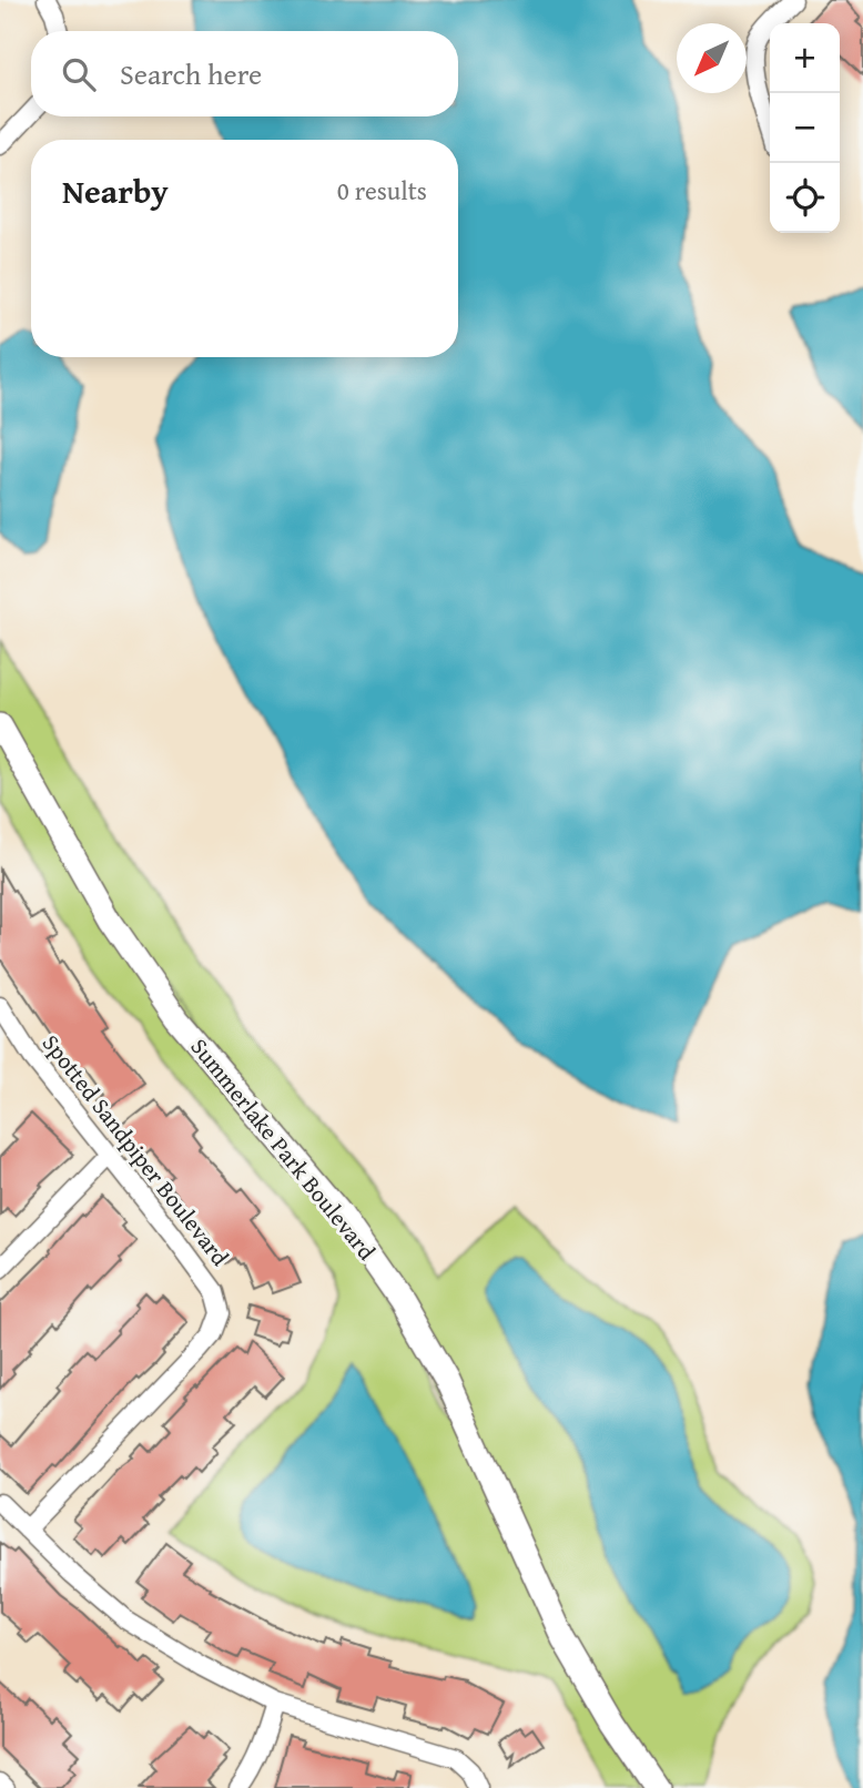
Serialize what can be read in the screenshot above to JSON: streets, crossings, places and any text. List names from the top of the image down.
{
  "streets": {
    "main road": ["Summerlake Park Boulevard"],
    "street": ["Spotted Sandpiper Boulevard"]
  },
  "north": "bottom left",
  "page": {
    "map_buttons": ["+", "−"],
    "search": "Search here",
    "heading": ["Nearby", "0 results"]
  }
}
